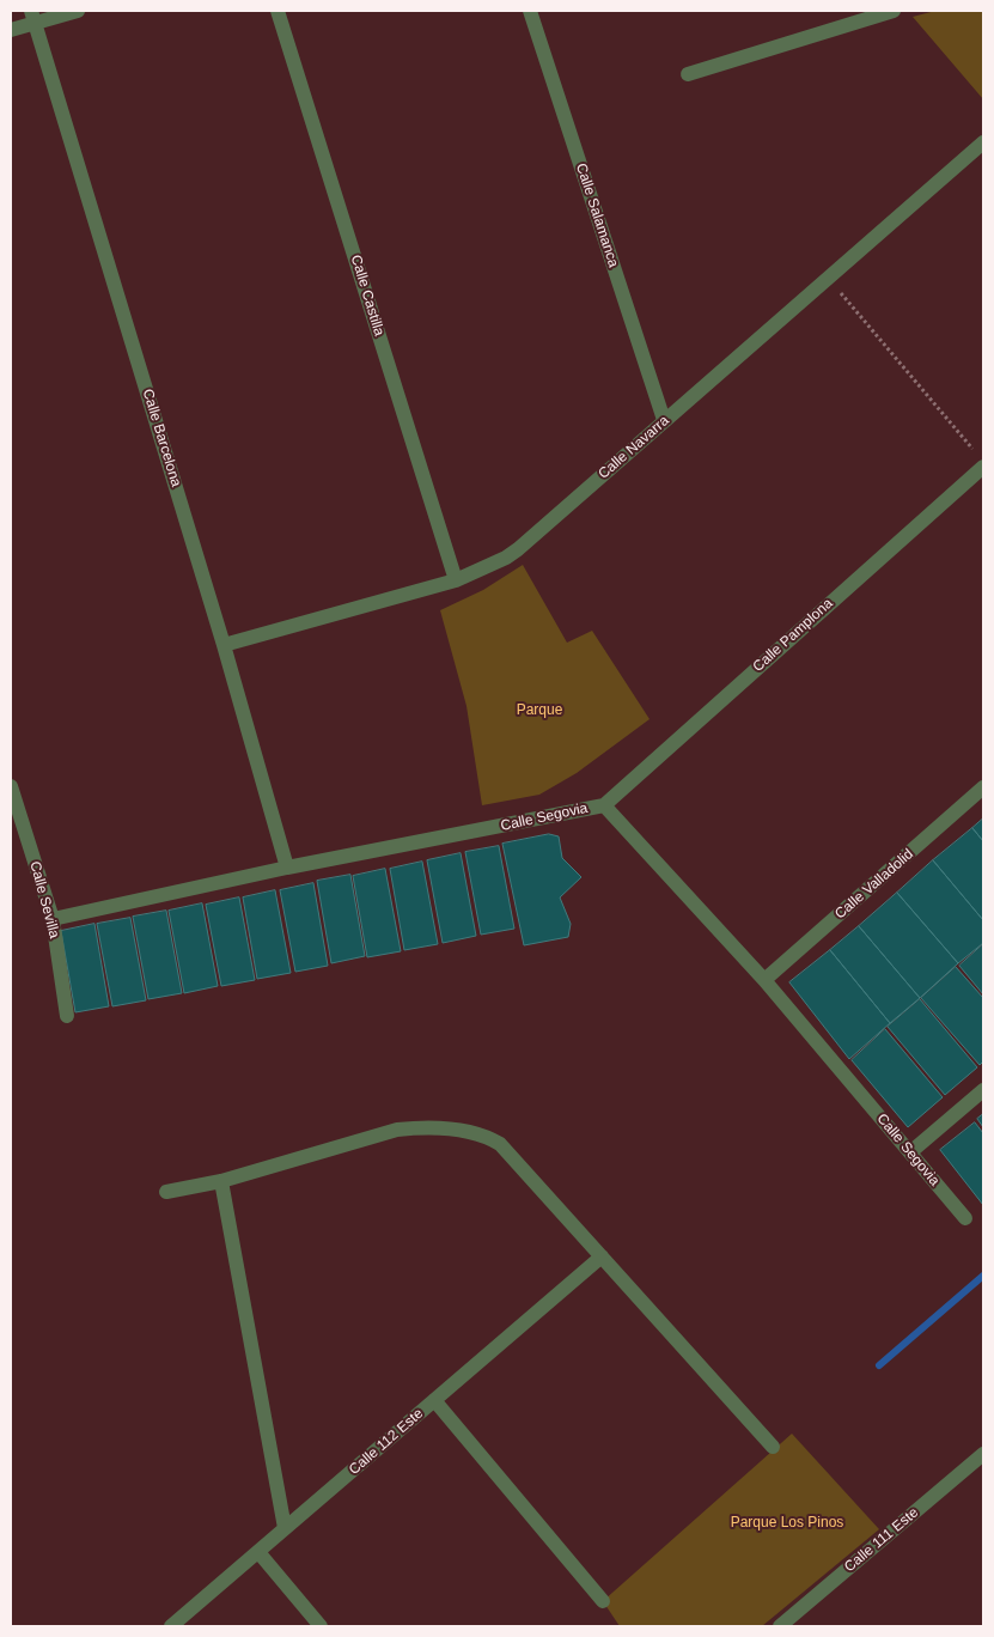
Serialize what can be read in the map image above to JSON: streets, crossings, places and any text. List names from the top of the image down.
{
  "streets": {
    "street": [
      "Calle Salamanca",
      "Calle Castilla",
      "Calle Barcelona",
      "Calle Navarra",
      "Calle Pamplona",
      "Calle Segovia",
      "Calle Valladolid",
      "Calle Sevilla",
      "Calle 112 Este",
      "Calle 111 Este"
    ]
  },
  "crossings": [
    ["Calle Salamanca", "Calle Navarra"],
    ["Calle Castilla", "Calle Navarra"],
    ["Calle Barcelona", "Calle Navarra"],
    ["Calle Barcelona", "Calle Segovia"],
    ["Calle Pamplona", "Calle Segovia"],
    ["Calle Segovia", "Calle Valladolid"],
    ["Calle Segovia", "Calle Sevilla"]
  ],
  "parks": ["Parque", "Parque Los Pinos"]
}
